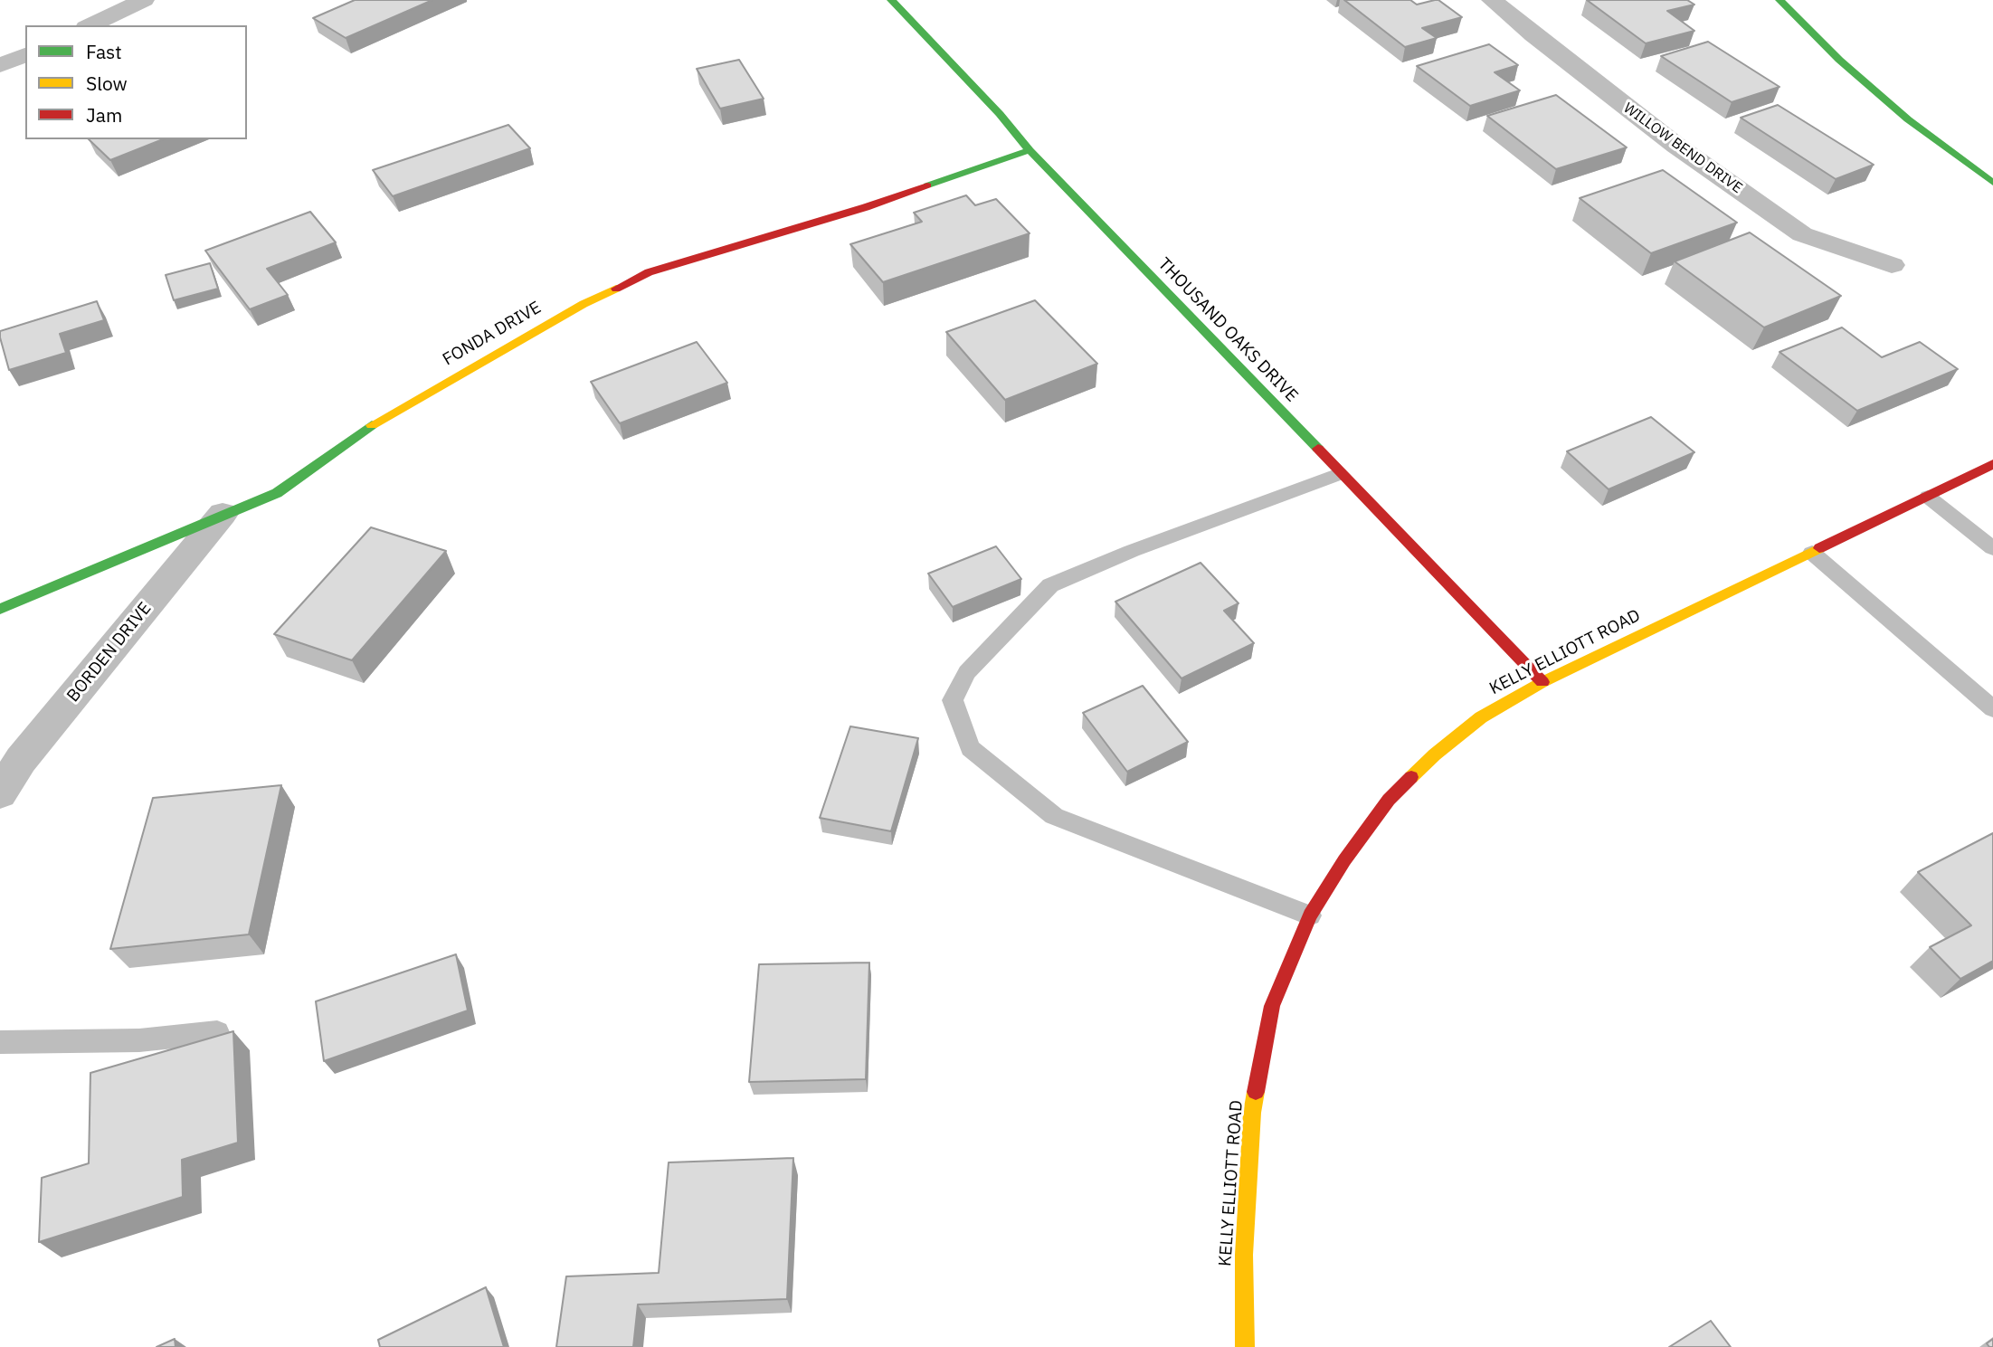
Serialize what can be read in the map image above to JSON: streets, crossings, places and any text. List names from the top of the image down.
{
  "streets": {
    "main road": ["THOUSAND OAKS DRIVE", "FONDA DRIVE", "KELLY ELLIOTT ROAD"],
    "street": ["WILLOW BEND DRIVE", "BORDEN DRIVE"]
  },
  "crossings": [
    ["THOUSAND OAKS DRIVE", "FONDA DRIVE"],
    ["THOUSAND OAKS DRIVE", "KELLY ELLIOTT ROAD"],
    ["FONDA DRIVE", "BORDEN DRIVE"]
  ],
  "legend": ["Fast", "Slow", "Jam"]
}
